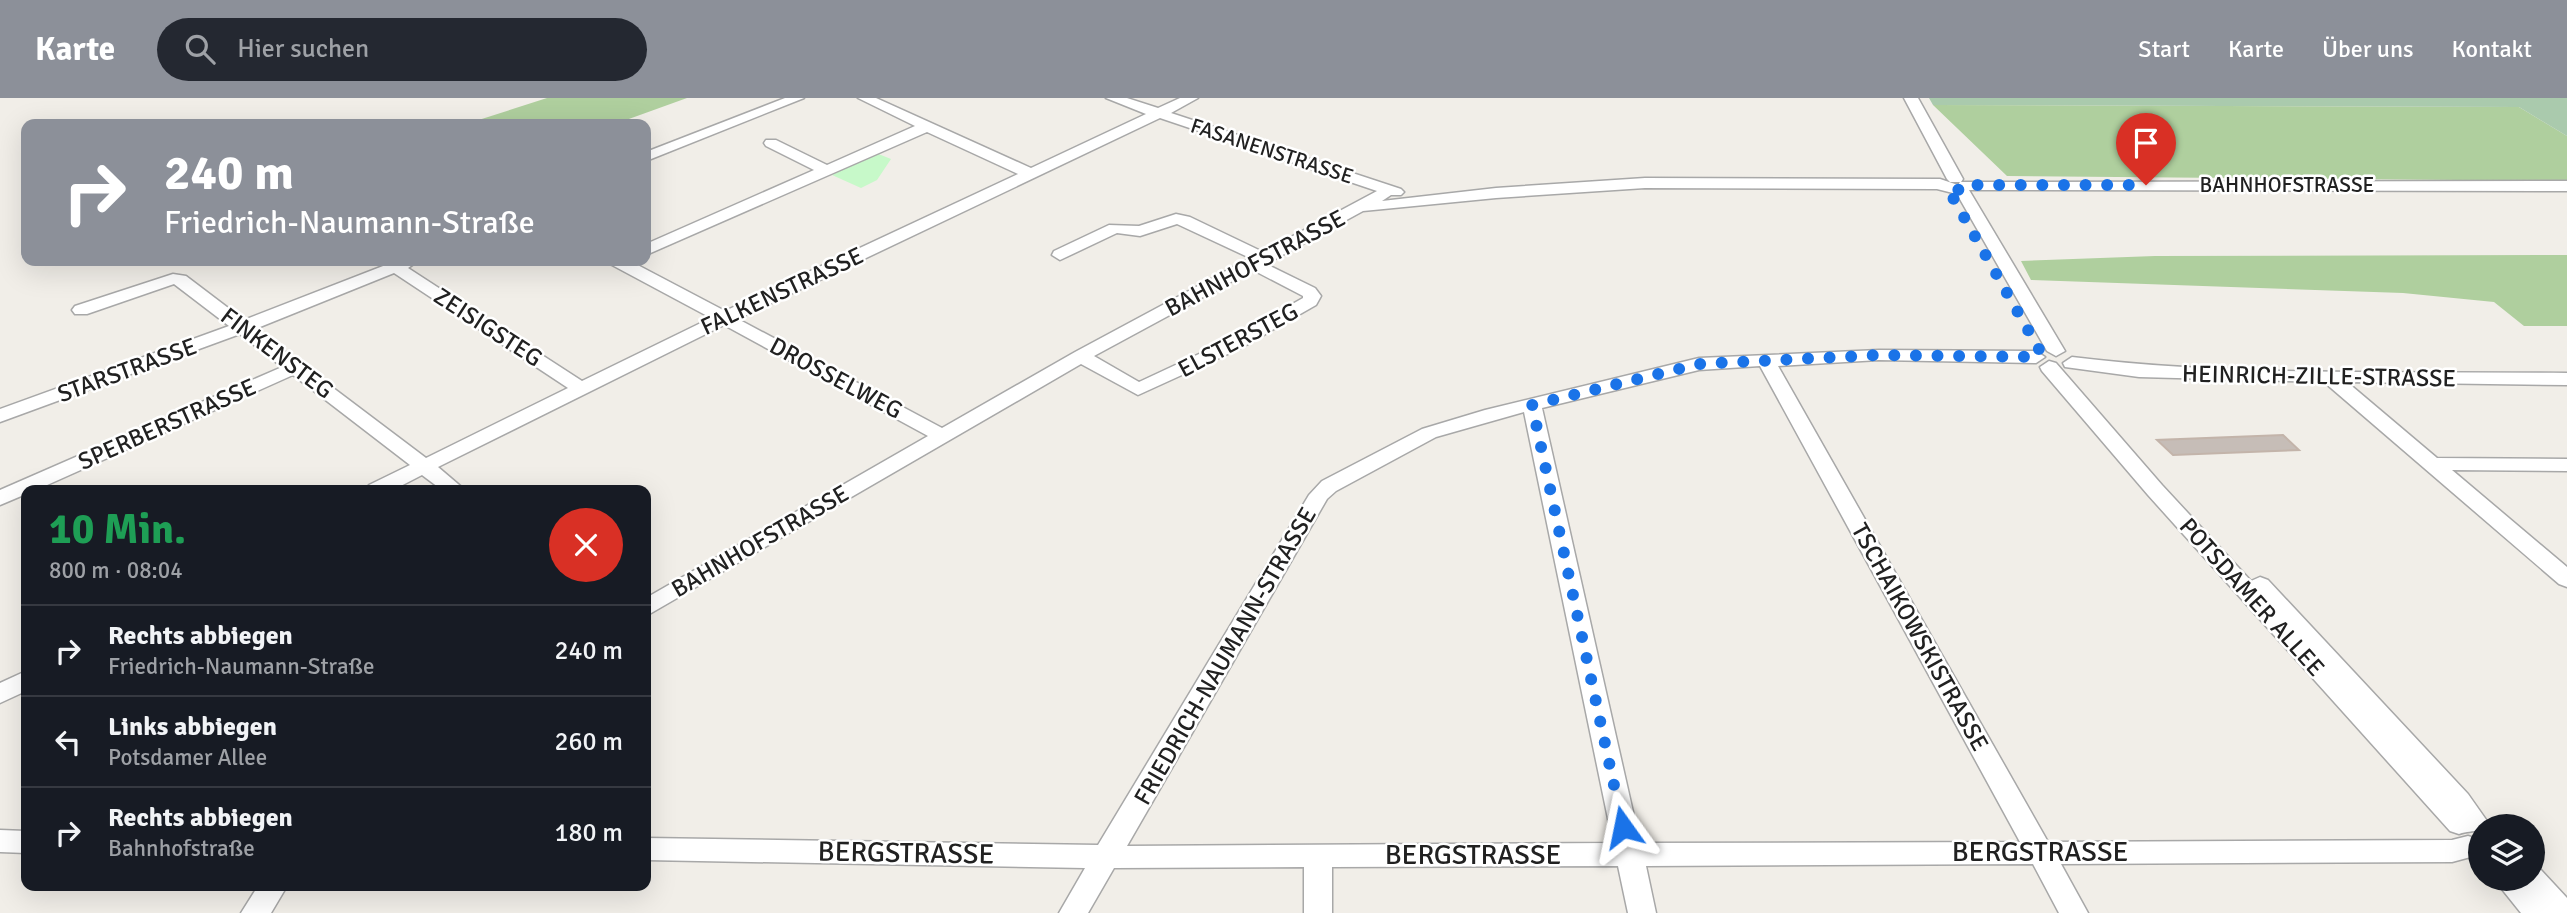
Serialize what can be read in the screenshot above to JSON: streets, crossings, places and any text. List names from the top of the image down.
{
  "streets": {
    "street": [
      "FASANENSTRASSE",
      "BAHNHOFSTRASSE",
      "FALKENSTRASSE",
      "ZEISIGSTEG",
      "ELSTERSTEG",
      "FINKENSTEG",
      "STARSTRASSE",
      "HEINRICH-ZILLE-STRASSE",
      "DROSSELWEG",
      "SPERBERSTRASSE",
      "POTSDAMER ALLEE",
      "TSCHAIKOWSKISTRASSE",
      "FRIEDRICH-NAUMANN-STRASSE",
      "BERGSTRASSE"
    ]
  },
  "crossings": [
    ["FASANENSTRASSE", "BAHNHOFSTRASSE"],
    ["FASANENSTRASSE", "FALKENSTRASSE"],
    ["BAHNHOFSTRASSE", "ELSTERSTEG"],
    ["BAHNHOFSTRASSE", "DROSSELWEG"],
    ["BAHNHOFSTRASSE", "POTSDAMER ALLEE"],
    ["FALKENSTRASSE", "ZEISIGSTEG"],
    ["FALKENSTRASSE", "FINKENSTEG"],
    ["FALKENSTRASSE", "DROSSELWEG"],
    ["FINKENSTEG", "STARSTRASSE"],
    ["FINKENSTEG", "SPERBERSTRASSE"],
    ["HEINRICH-ZILLE-STRASSE", "POTSDAMER ALLEE"],
    ["HEINRICH-ZILLE-STRASSE", "FRIEDRICH-NAUMANN-STRASSE"],
    ["POTSDAMER ALLEE", "FRIEDRICH-NAUMANN-STRASSE"],
    ["TSCHAIKOWSKISTRASSE", "FRIEDRICH-NAUMANN-STRASSE"],
    ["TSCHAIKOWSKISTRASSE", "BERGSTRASSE"],
    ["FRIEDRICH-NAUMANN-STRASSE", "BERGSTRASSE"]
  ],
  "page": {
    "header": "Karte",
    "search": "Hier suchen",
    "nav": [
      "Start",
      "Karte",
      "Über uns",
      "Kontakt"
    ],
    "turn": ["240 m", "Friedrich-Naumann-Straße"],
    "heading": ["10 Min.", "800 m · 08:04"],
    "list": [
      {
        "name": "Rechts abbiegen",
        "note": "Friedrich-Naumann-Straße",
        "value": "240 m"
      },
      {
        "name": "Links abbiegen",
        "note": "Potsdamer Allee",
        "value": "260 m"
      },
      {
        "name": "Rechts abbiegen",
        "note": "Bahnhofstraße",
        "value": "180 m"
      }
    ]
  }
}
